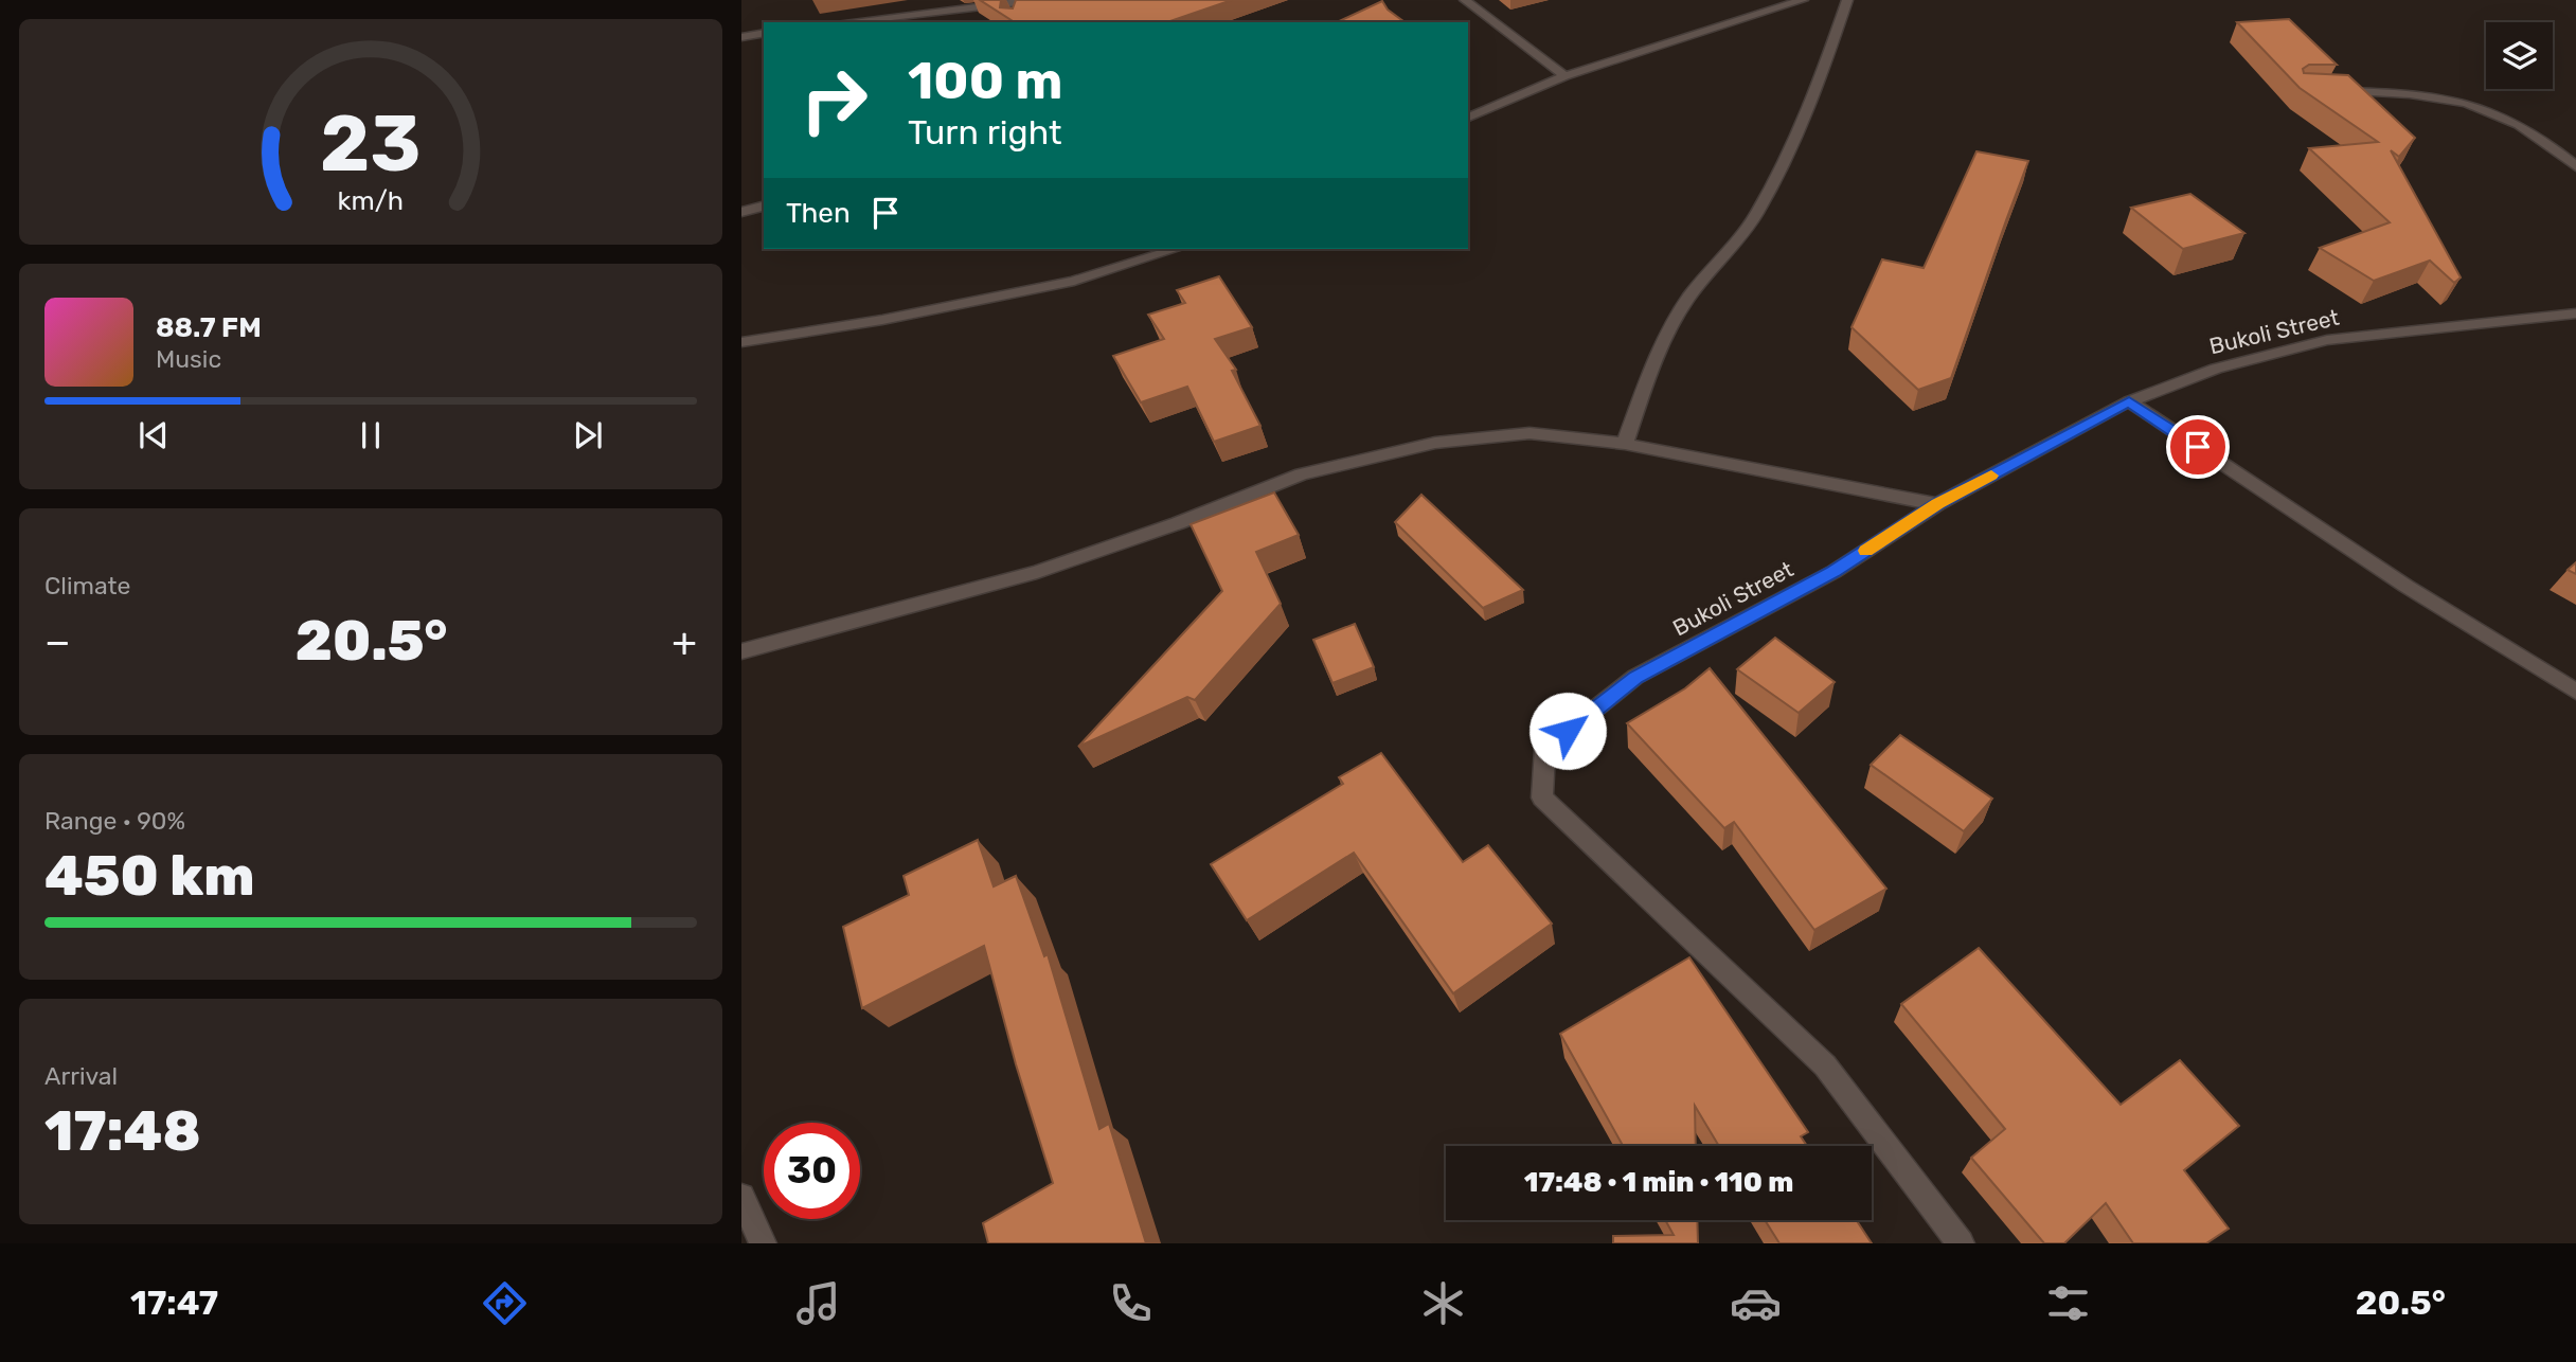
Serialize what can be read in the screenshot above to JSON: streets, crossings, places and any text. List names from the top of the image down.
{
  "streets": {
    "street": ["Bukoli Street"]
  },
  "page": {
    "turn": ["100 m", "Turn right"],
    "then": "Then",
    "song": ["88.7 FM", "Music"],
    "tile": [
      "Climate",
      ["Range · 90%", "450 km"],
      ["Arrival", "17:48"]
    ],
    "heat": ["−", "20.5°", "+"],
    "limit": "30",
    "trip": "17:48 · 1 min · 110 m",
    "tabs": ["17:47", "20.5°"],
    "gauge": ["23", "km/h"]
  }
}
